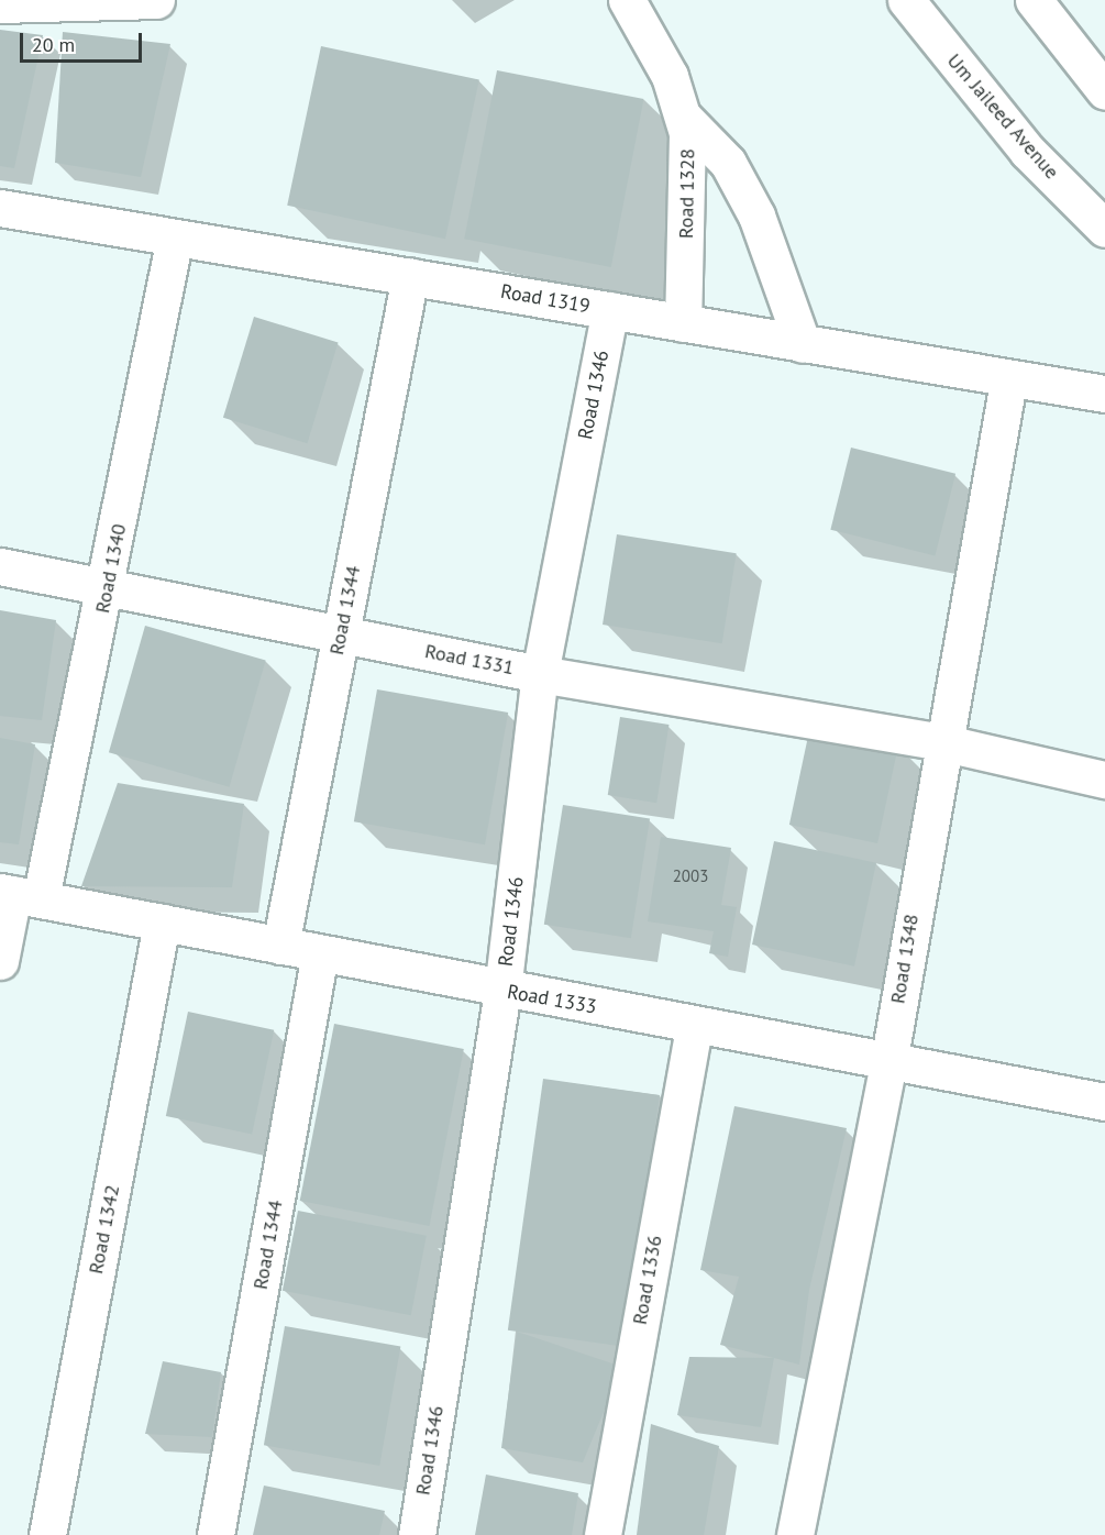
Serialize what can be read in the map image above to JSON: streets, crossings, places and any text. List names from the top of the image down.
{
  "streets": {
    "street": [
      "Um Jaileed Avenue",
      "Road 1328",
      "Road 1319",
      "Road 1346",
      "Road 1340",
      "Road 1344",
      "Road 1331",
      "Road 1348",
      "Road 1333",
      "Road 1342",
      "Road 1336"
    ]
  },
  "crossings": [
    ["Road 1328", "Road 1319"],
    ["Road 1319", "Road 1346"],
    ["Road 1319", "Road 1340"],
    ["Road 1319", "Road 1344"],
    ["Road 1319", "Road 1348"],
    ["Road 1346", "Road 1331"],
    ["Road 1346", "Road 1333"],
    ["Road 1340", "Road 1331"],
    ["Road 1340", "Road 1333"],
    ["Road 1344", "Road 1331"],
    ["Road 1344", "Road 1333"],
    ["Road 1331", "Road 1348"],
    ["Road 1348", "Road 1333"],
    ["Road 1333", "Road 1342"],
    ["Road 1333", "Road 1336"]
  ],
  "house_numbers": ["2003"],
  "scale_bar": "20 m"
}
